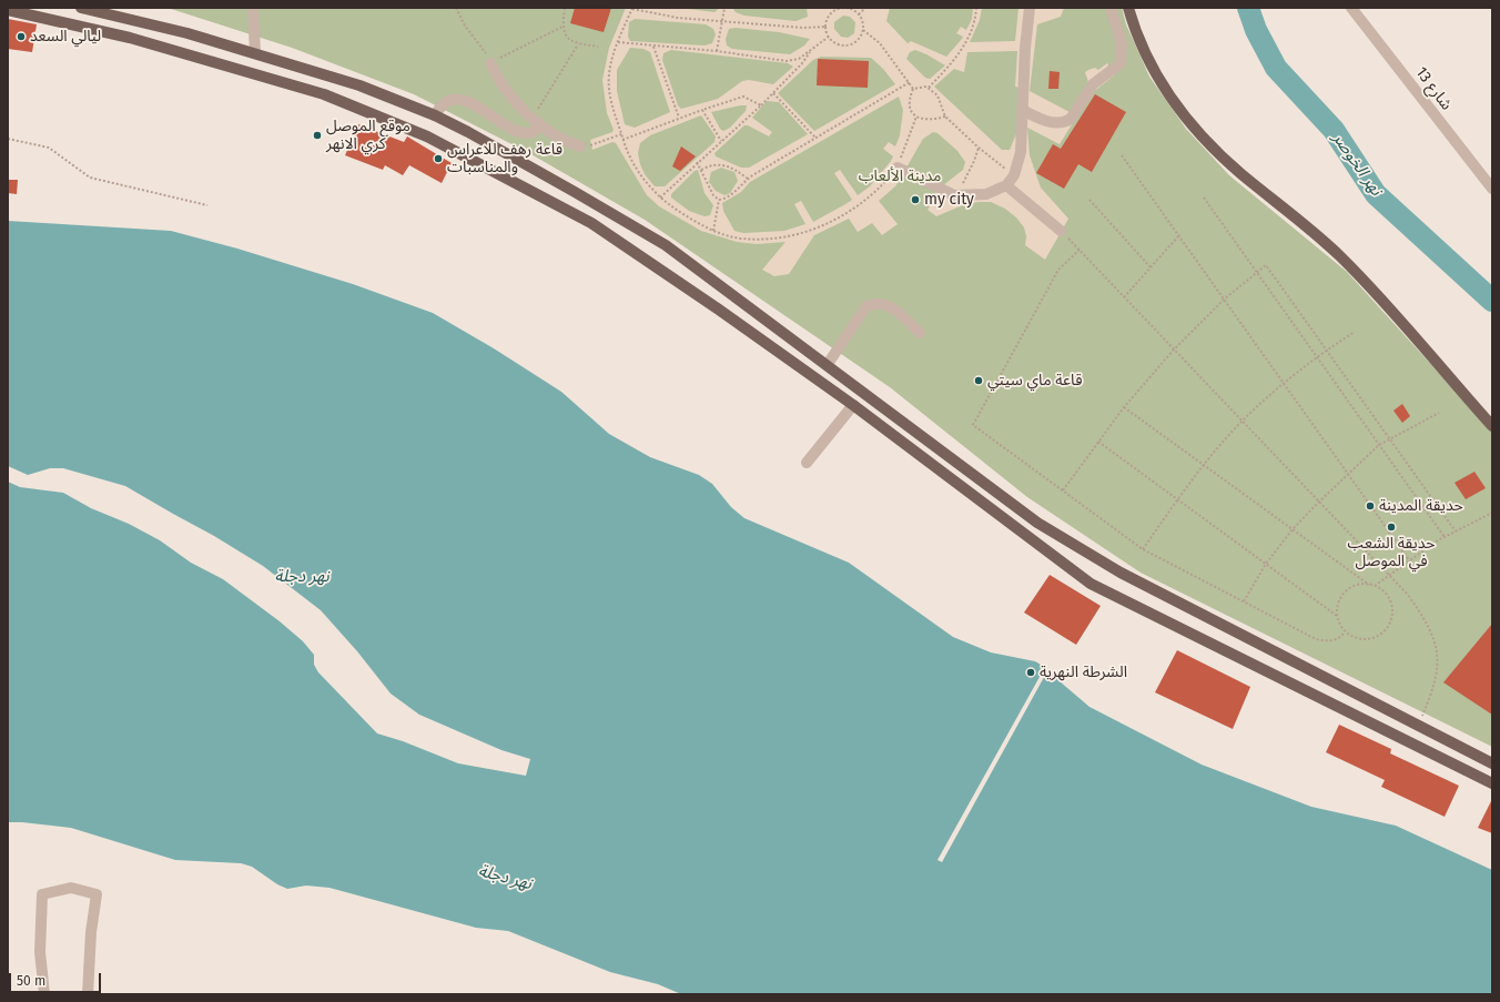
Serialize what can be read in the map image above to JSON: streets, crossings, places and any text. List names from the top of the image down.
{
  "streets": {
    "street": ["شارع 13"]
  },
  "water": ["نهر الخوصر", "نهر دجلة"],
  "parks": ["مدينة الألعاب"],
  "places": [
    "ليالي السعد",
    "موقع الموصل كري الانهر",
    "قاعة رهف للاعراس والمناسبات",
    "my city",
    "قاعة ماي سيتي",
    "حديقة المدينة",
    "حديقة الشعب في الموصل",
    "الشرطة النهرية"
  ],
  "scale_bar": "50 m"
}
